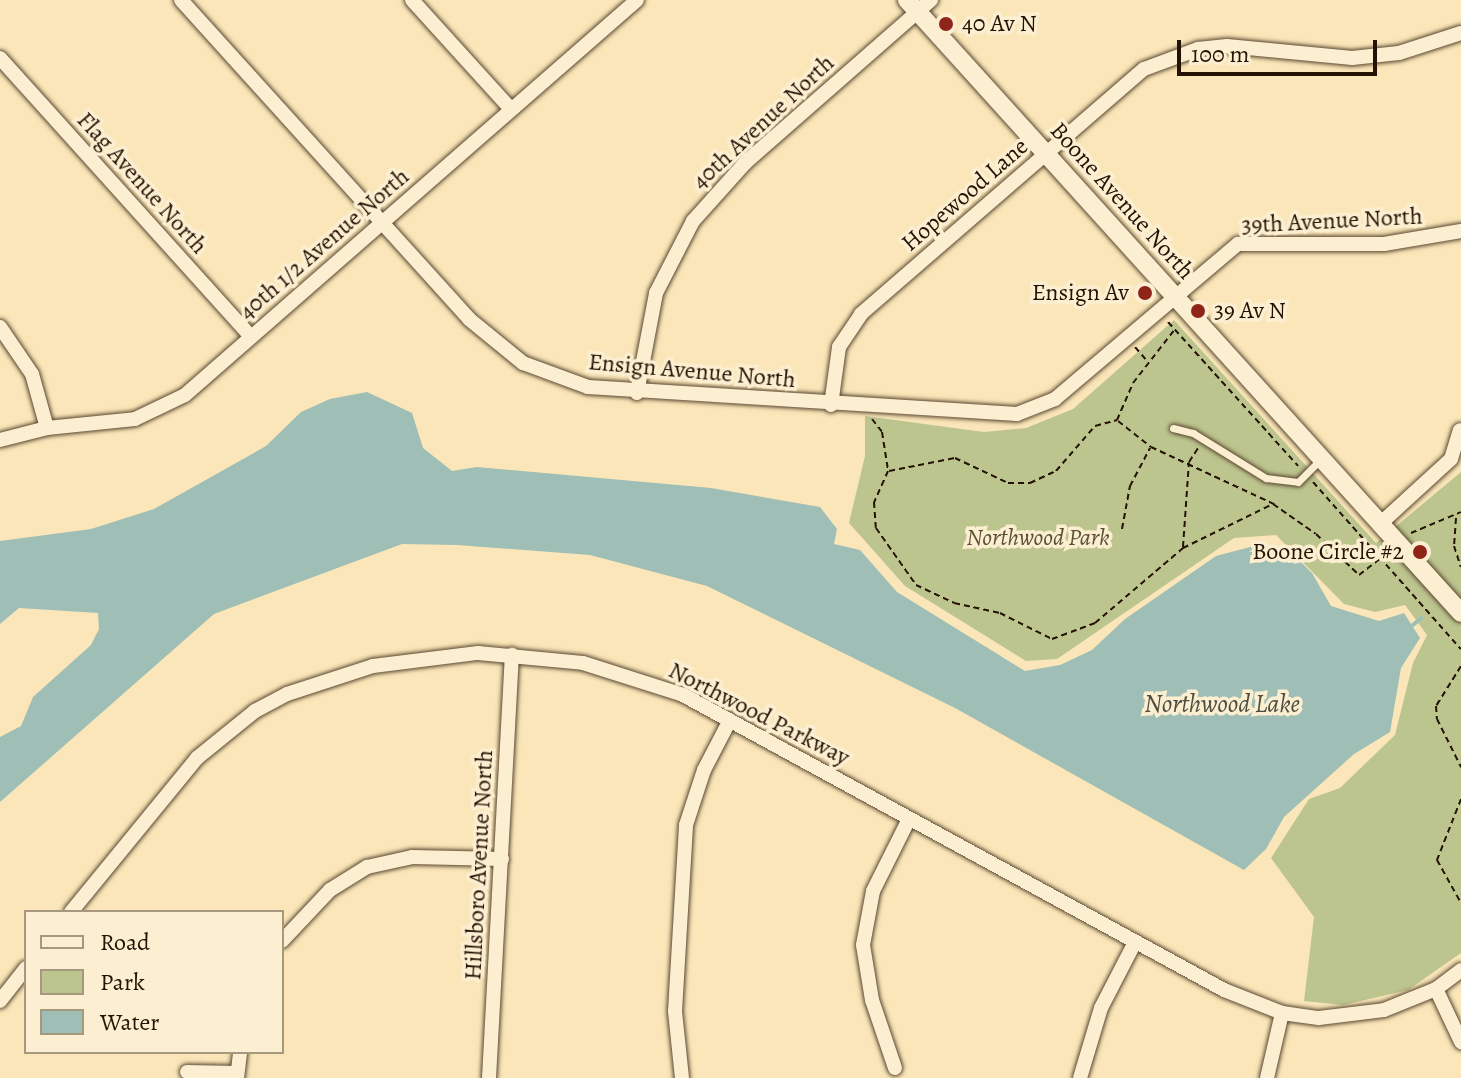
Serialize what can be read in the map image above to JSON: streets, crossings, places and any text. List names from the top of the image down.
{
  "streets": {
    "street": [
      "40th Avenue North",
      "Flag Avenue North",
      "Hopewood Lane",
      "Boone Avenue North",
      "39th Avenue North",
      "40th 1/2 Avenue North",
      "Ensign Avenue North",
      "Northwood Parkway",
      "Hillsboro Avenue North"
    ]
  },
  "crossings": [
    ["40th Avenue North", "Boone Avenue North"],
    ["40th Avenue North", "Ensign Avenue North"],
    ["Flag Avenue North", "40th 1/2 Avenue North"],
    ["Hopewood Lane", "Boone Avenue North"],
    ["Hopewood Lane", "Ensign Avenue North"],
    ["Boone Avenue North", "39th Avenue North"],
    ["Boone Avenue North", "Ensign Avenue North"],
    ["39th Avenue North", "Ensign Avenue North"],
    ["40th 1/2 Avenue North", "Ensign Avenue North"],
    ["Northwood Parkway", "Hillsboro Avenue North"]
  ],
  "water": ["Northwood Lake"],
  "parks": ["Northwood Park"],
  "places": [
    "40 Av N",
    "Ensign Av",
    "39 Av N",
    "Boone Circle #2"
  ],
  "legend": ["Road", "Park", "Water"],
  "scale_bar": "100 m"
}
